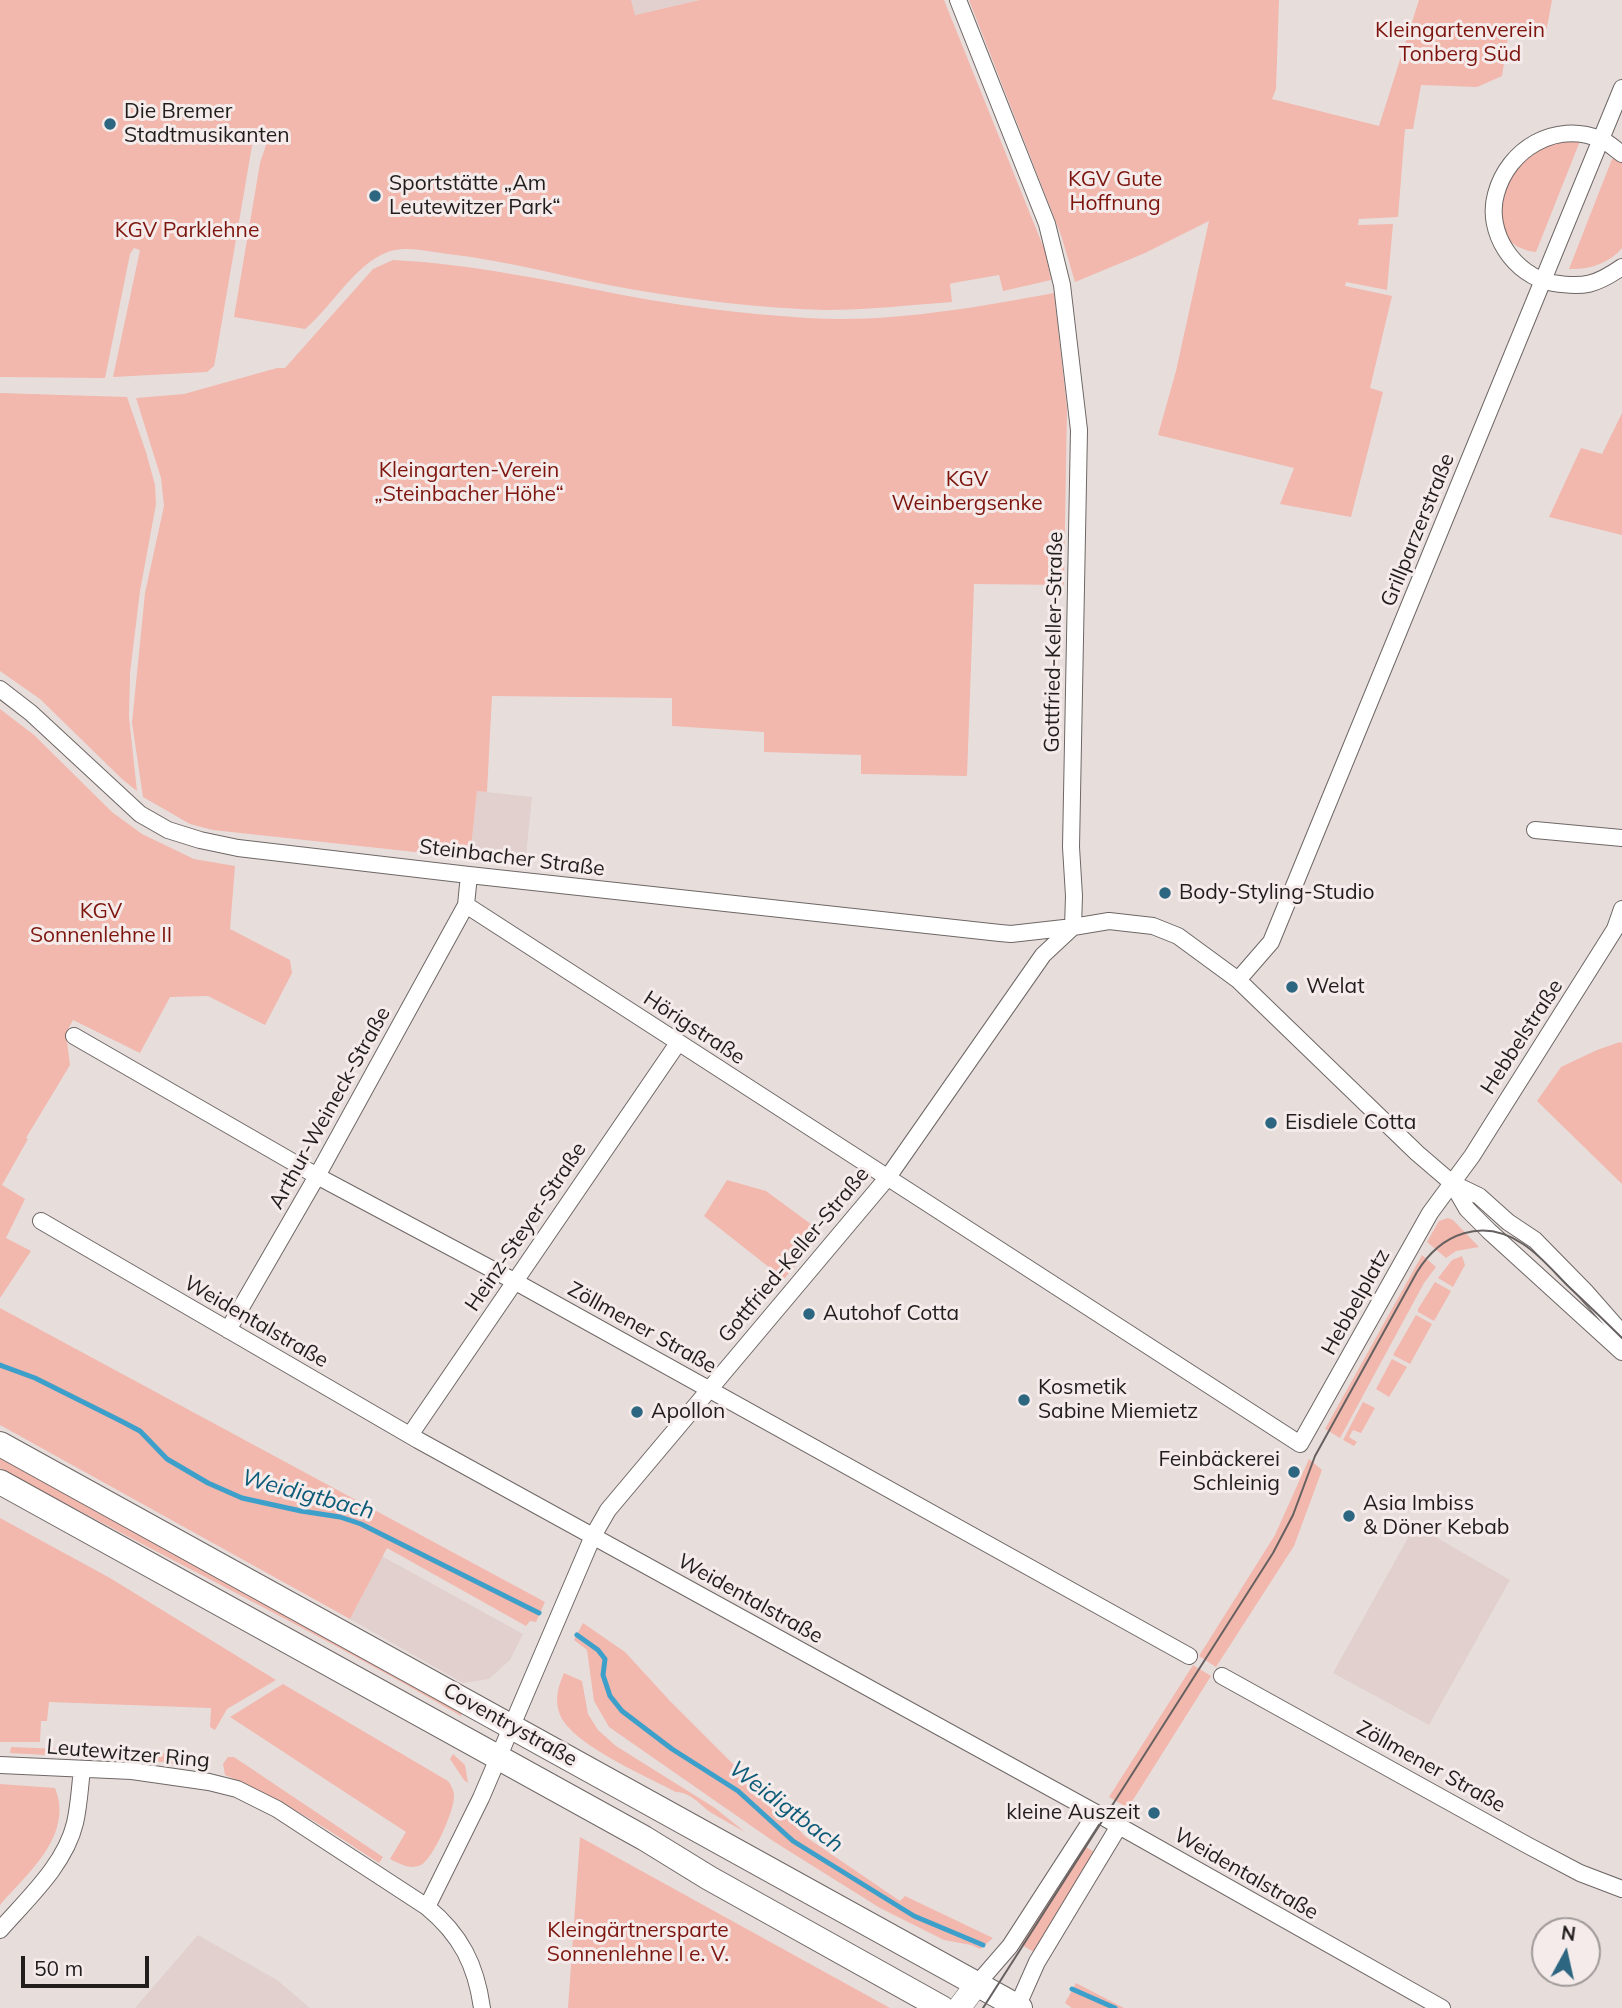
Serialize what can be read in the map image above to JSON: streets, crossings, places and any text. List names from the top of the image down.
{
  "streets": {
    "main road": ["Coventrystraße"],
    "street": [
      "Grillparzerstraße",
      "Gottfried-Keller-Straße",
      "Steinbacher Straße",
      "Hörigstraße",
      "Hebbelstraße",
      "Arthur-Weineck-Straße",
      "Heinz-Steyer-Straße",
      "Hebbelplatz",
      "Weidentalstraße",
      "Zöllmener Straße",
      "Leutewitzer Ring"
    ]
  },
  "crossings": [
    ["Grillparzerstraße", "Steinbacher Straße"],
    ["Gottfried-Keller-Straße", "Steinbacher Straße"],
    ["Gottfried-Keller-Straße", "Hörigstraße"],
    ["Gottfried-Keller-Straße", "Weidentalstraße"],
    ["Gottfried-Keller-Straße", "Zöllmener Straße"],
    ["Gottfried-Keller-Straße", "Coventrystraße"],
    ["Steinbacher Straße", "Hebbelstraße"],
    ["Steinbacher Straße", "Hebbelplatz"],
    ["Hörigstraße", "Arthur-Weineck-Straße"],
    ["Hörigstraße", "Heinz-Steyer-Straße"],
    ["Hörigstraße", "Hebbelplatz"],
    ["Hebbelstraße", "Hebbelplatz"],
    ["Arthur-Weineck-Straße", "Weidentalstraße"],
    ["Arthur-Weineck-Straße", "Zöllmener Straße"],
    ["Heinz-Steyer-Straße", "Weidentalstraße"],
    ["Heinz-Steyer-Straße", "Zöllmener Straße"]
  ],
  "water": ["Weidigtbach"],
  "parks": [
    "Kleingartenverein Tonberg Süd",
    "KGV Gute Hoffnung",
    "KGV Parklehne",
    "Kleingarten-Verein „Steinbacher Höhe“",
    "KGV Weinbergsenke",
    "KGV Sonnenlehne II",
    "Kleingärtnersparte Sonnenlehne I e. V."
  ],
  "places": [
    "Die Bremer Stadtmusikanten",
    "Sportstätte „Am Leutewitzer Park“",
    "Body-Styling-Studio",
    "Welat",
    "Eisdiele Cotta",
    "Autohof Cotta",
    "Kosmetik Sabine Miemietz",
    "Apollon",
    "Feinbäckerei Schleinig",
    "Asia Imbiss & Döner Kebab",
    "kleine Auszeit"
  ],
  "scale_bar": "50 m",
  "north": "top"
}
